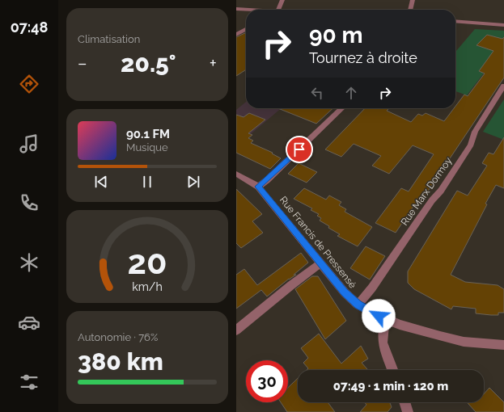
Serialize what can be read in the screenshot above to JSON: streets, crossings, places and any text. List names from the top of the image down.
{
  "streets": {
    "street": ["Rue Marx Dormoy", "Rue Francis de Pressensé"]
  },
  "crossings": [
    ["Rue Marx Dormoy", "Rue Francis de Pressensé"]
  ],
  "page": {
    "tabs": "07:48",
    "tile": [
      "Climatisation",
      ["Autonomie · 76%", "380 km"]
    ],
    "turn": ["90 m", "Tournez à droite"],
    "heat": ["−", "20.5°", "+"],
    "song": ["90.1 FM", "Musique"],
    "limit": "30",
    "trip": "07:49 · 1 min · 120 m",
    "gauge": ["20", "km/h"]
  }
}
